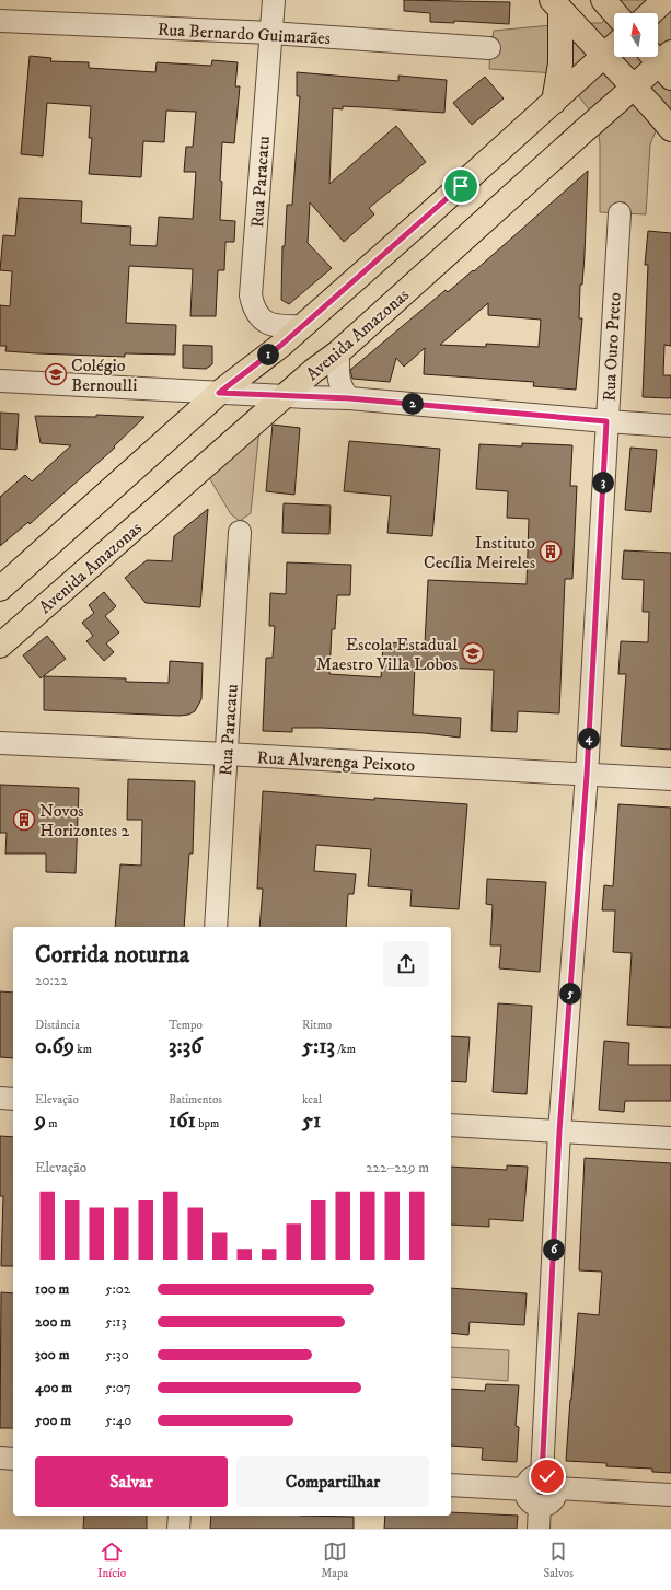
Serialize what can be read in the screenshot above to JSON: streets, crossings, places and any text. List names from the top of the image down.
{
  "streets": {
    "main road": ["Avenida Amazonas"],
    "street": [
      "Rua Bernardo Guimarães",
      "Rua Paracatu",
      "Rua Ouro Preto",
      "Rua Alvarenga Peixoto"
    ]
  },
  "crossings": [
    ["Rua Bernardo Guimarães", "Rua Paracatu"],
    ["Rua Paracatu", "Rua Alvarenga Peixoto"],
    ["Rua Ouro Preto", "Rua Alvarenga Peixoto"]
  ],
  "places": {
    "school or university": ["Colégio Bernoulli", "Escola Estadual Maestro Villa Lobos"],
    "building": ["Instituto Cecília Meireles", "Novos Horizontes 2"]
  },
  "north": "top",
  "page": {
    "pins": [
      "1",
      "2",
      "3",
      "4",
      "5",
      "6"
    ],
    "heading": ["Corrida noturna", "20:22"],
    "stats": [
      ["Distância", "0.69 km"],
      ["Tempo", "3:36"],
      ["Ritmo", "5:13 /km"],
      ["Elevação", "9 m"],
      ["Batimentos", "161 bpm"],
      ["kcal", "51"]
    ],
    "chart": ["Elevação", "222–229 m"],
    "list": [
      {
        "name": "100 m",
        "note": "5:02"
      },
      {
        "name": "200 m",
        "note": "5:13"
      },
      {
        "name": "300 m",
        "note": "5:30"
      },
      {
        "name": "400 m",
        "note": "5:07"
      },
      {
        "name": "500 m",
        "note": "5:40"
      }
    ],
    "buttons": ["Salvar", "Compartilhar"],
    "tabs": ["Início", "Mapa", "Salvos"]
  }
}
